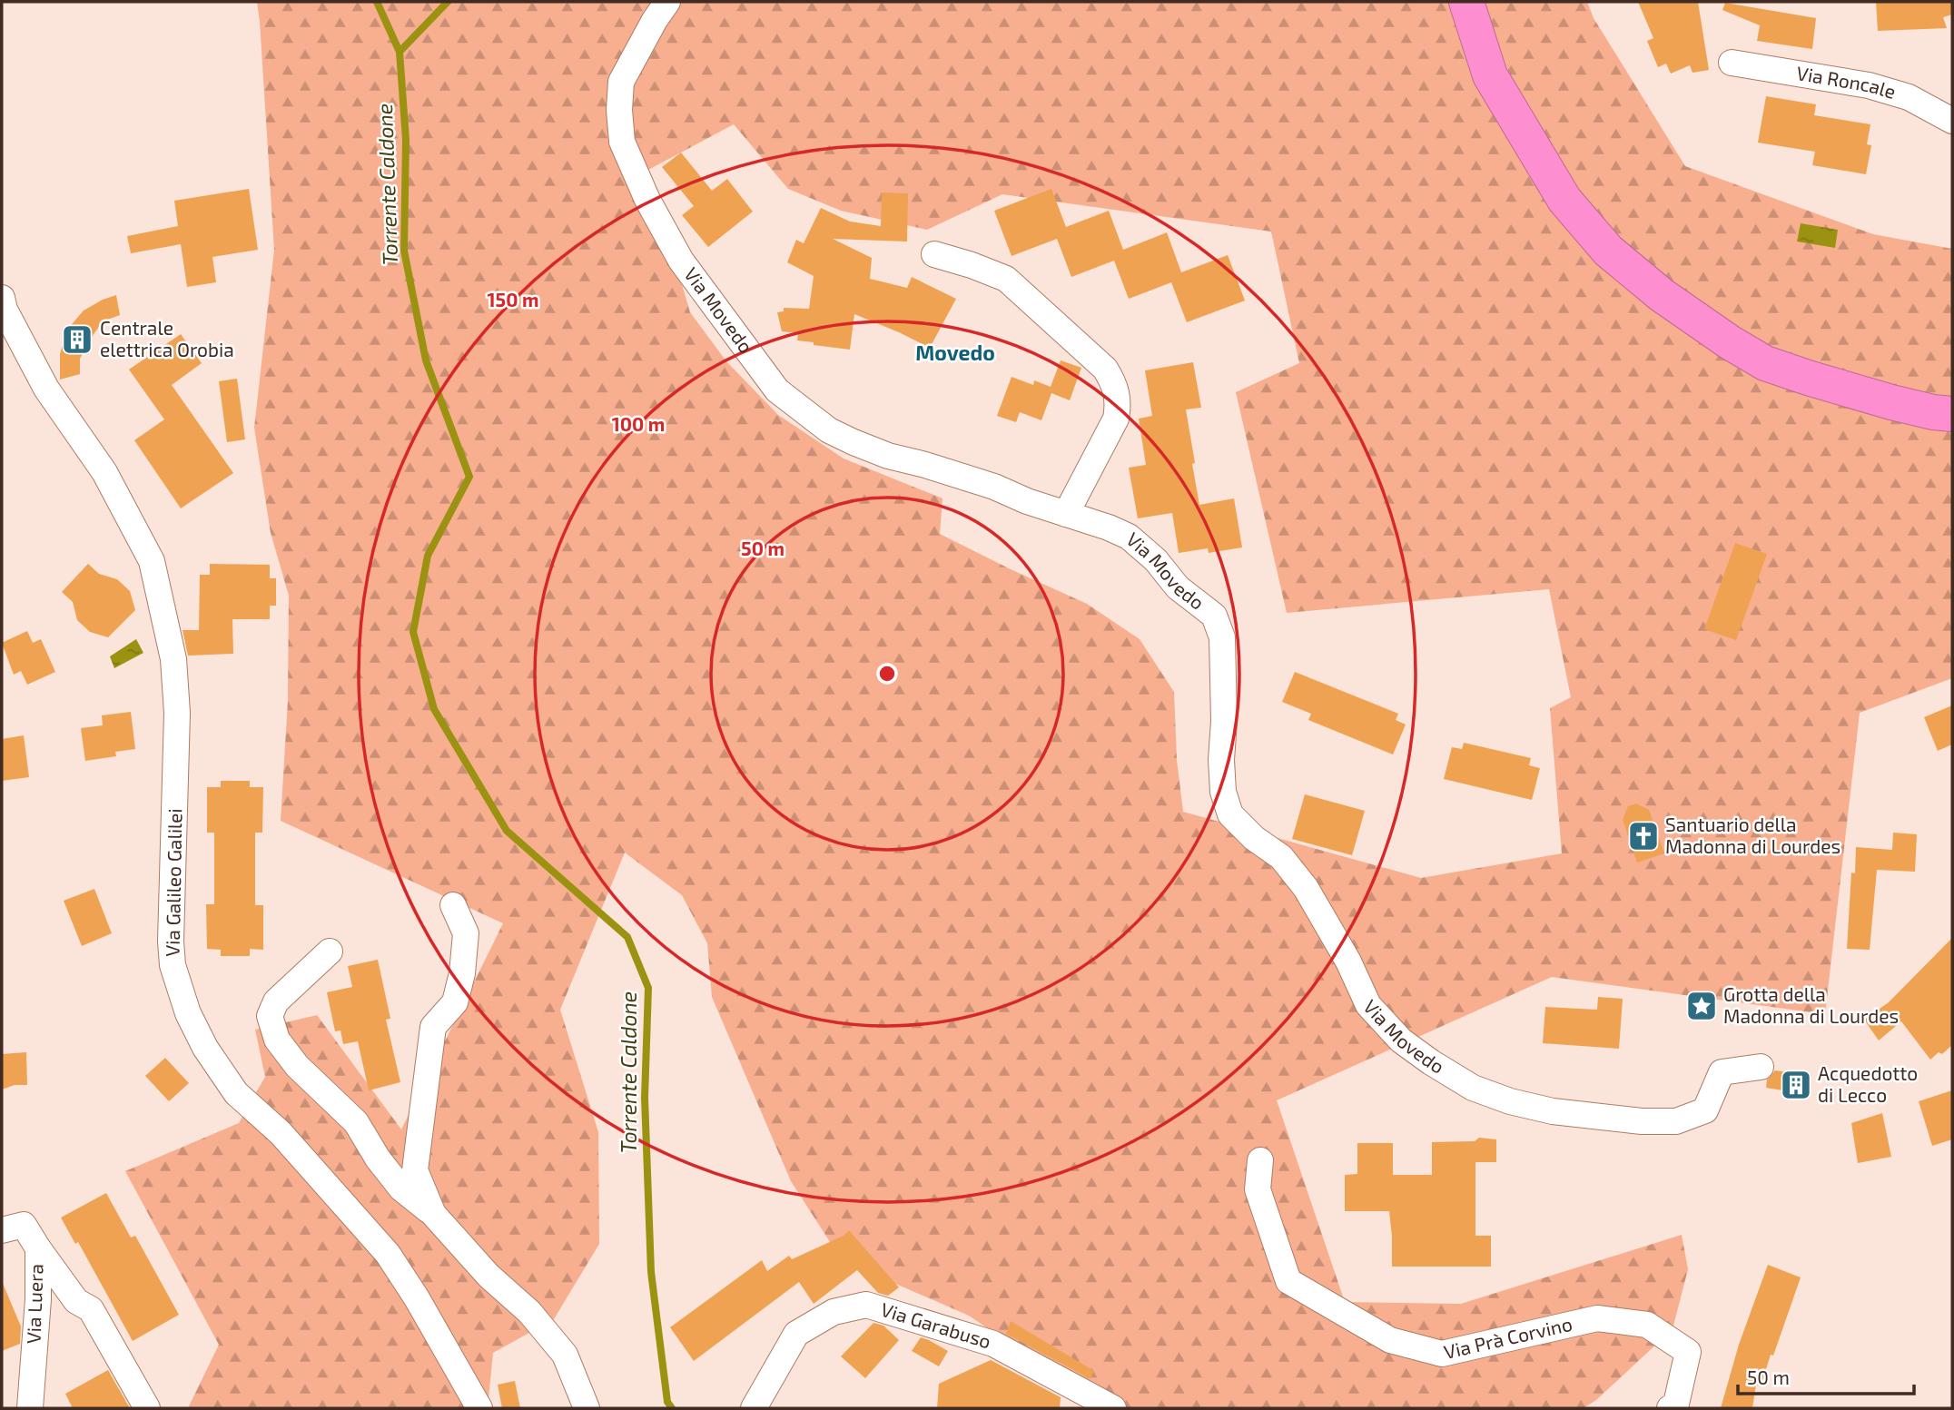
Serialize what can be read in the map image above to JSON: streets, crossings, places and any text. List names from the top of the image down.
{
  "streets": {
    "street": [
      "Via Roncale",
      "Via Movedo",
      "Via Galileo Galilei",
      "Via Luera",
      "Via Garabuso",
      "Via Prà Corvino"
    ]
  },
  "districts": ["Movedo"],
  "water": ["Torrente Caldone"],
  "places": {
    "building": ["Centrale elettrica Orobia", "Acquedotto di Lecco"],
    "church": ["Santuario della Madonna di Lourdes"],
    "place": ["Grotta della Madonna di Lourdes"]
  },
  "scale_bar": "50 m",
  "rings": ["150 m", "100 m", "50 m"]
}
